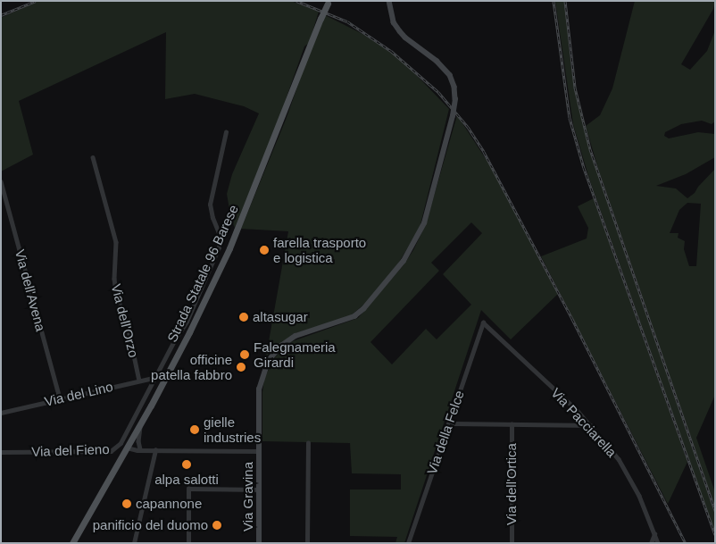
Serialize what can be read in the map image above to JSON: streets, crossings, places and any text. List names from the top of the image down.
{
  "streets": {
    "main road": ["Strada Statale 96 Barese", "Via Gravina"],
    "street": [
      "Via dell'Avena",
      "Via dell'Orzo",
      "Via del Lino",
      "Via Pacciarella",
      "Via della Felce",
      "Via del Fieno",
      "Via dell'Ortica"
    ]
  },
  "crossings": [
    ["Via dell'Avena", "Via del Lino"],
    ["Via dell'Orzo", "Via del Lino"],
    ["Via Pacciarella", "Via della Felce"]
  ],
  "places": [
    "farella trasporto e logistica",
    "altasugar",
    "Falegnameria Girardi",
    "officine patella fabbro",
    "gielle industries",
    "alpa salotti",
    "capannone",
    "panificio del duomo"
  ]
}
